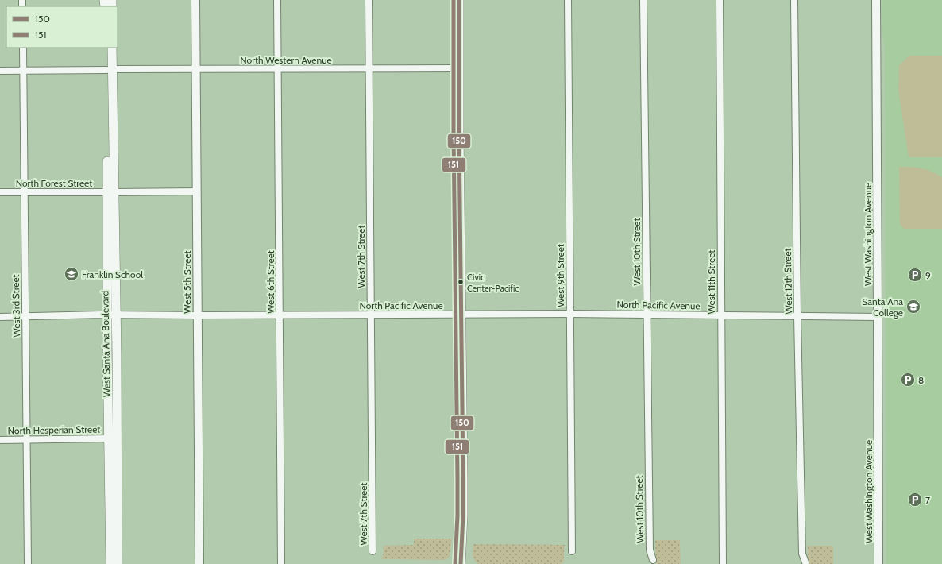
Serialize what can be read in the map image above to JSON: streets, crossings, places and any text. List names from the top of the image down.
{
  "streets": {
    "main road": ["West Santa Ana Boulevard"],
    "street": [
      "North Western Avenue",
      "North Forest Street",
      "West Washington Avenue",
      "West 10th Street",
      "West 7th Street",
      "West 9th Street",
      "West 12th Street",
      "West 5th Street",
      "West 6th Street",
      "West 11th Street",
      "North Pacific Avenue",
      "West 3rd Street",
      "North Hesperian Street"
    ]
  },
  "crossings": [
    ["North Western Avenue", "West 7th Street"],
    ["North Western Avenue", "West 5th Street"],
    ["North Western Avenue", "West 6th Street"],
    ["North Western Avenue", "West 3rd Street"],
    ["North Western Avenue", "West Santa Ana Boulevard"],
    ["North Forest Street", "West 5th Street"],
    ["North Forest Street", "West 3rd Street"],
    ["North Forest Street", "West Santa Ana Boulevard"],
    ["West Washington Avenue", "North Pacific Avenue"],
    ["West 10th Street", "North Pacific Avenue"],
    ["West 7th Street", "North Pacific Avenue"],
    ["West 9th Street", "North Pacific Avenue"],
    ["West 12th Street", "North Pacific Avenue"],
    ["West 5th Street", "North Pacific Avenue"],
    ["West 6th Street", "North Pacific Avenue"],
    ["West 11th Street", "North Pacific Avenue"],
    ["North Pacific Avenue", "West 3rd Street"],
    ["North Pacific Avenue", "West Santa Ana Boulevard"],
    ["West 3rd Street", "North Hesperian Street"],
    ["West Santa Ana Boulevard", "North Hesperian Street"]
  ],
  "places": {
    "school or university": ["Franklin School", "Santa Ana College"],
    "parking": ["9", "8", "7"],
    "other": ["Civic Center-Pacific"]
  },
  "lines": ["transit line 150", "transit line 151"],
  "legend": ["150", "151"]
}
